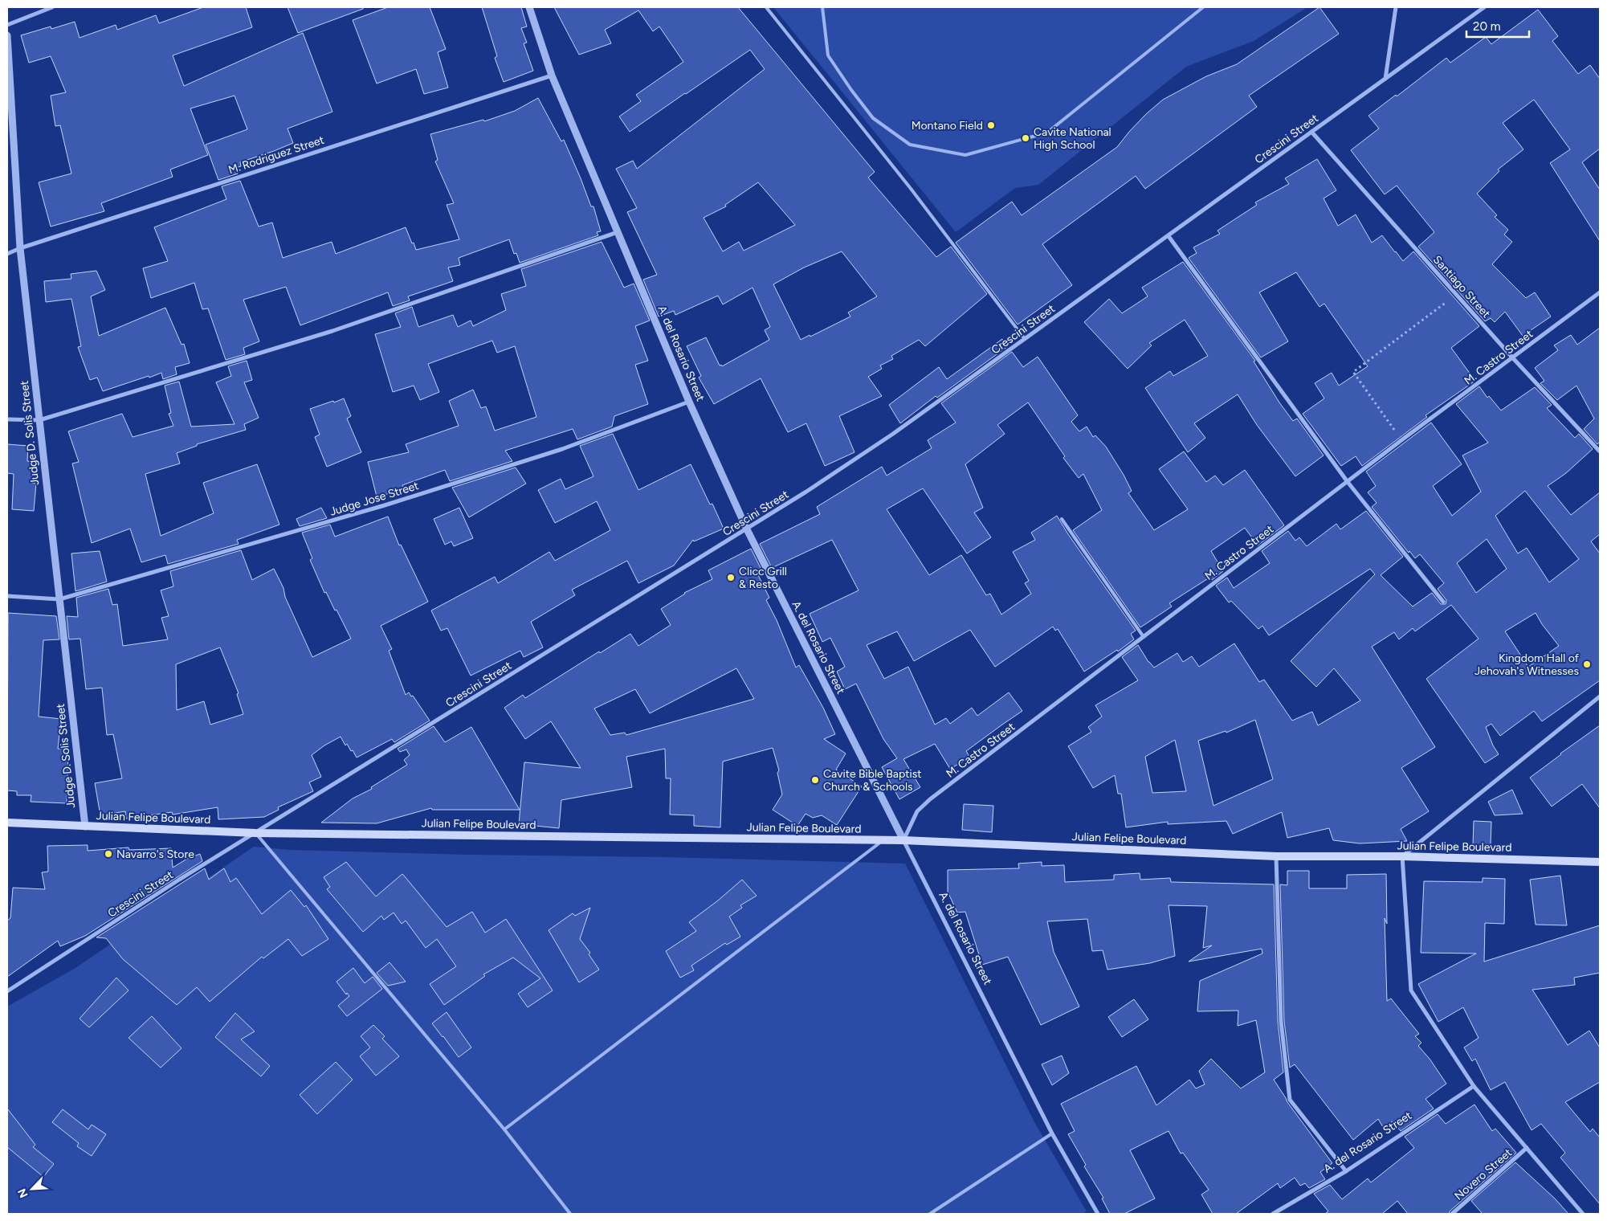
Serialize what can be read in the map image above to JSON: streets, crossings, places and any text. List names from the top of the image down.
{
  "streets": {
    "main road": ["Julian Felipe Boulevard"],
    "street": [
      "Crescini Street",
      "M. Rodriguez Street",
      "Santiago Street",
      "A. del Rosario Street",
      "M. Castro Street",
      "Judge D. Solis Street",
      "Judge Jose Street",
      "Novero Street"
    ]
  },
  "crossings": [
    ["Crescini Street", "Santiago Street"],
    ["Crescini Street", "A. del Rosario Street"],
    ["Crescini Street", "Julian Felipe Boulevard"],
    ["M. Rodriguez Street", "A. del Rosario Street"],
    ["M. Rodriguez Street", "Judge D. Solis Street"],
    ["Santiago Street", "M. Castro Street"],
    ["A. del Rosario Street", "M. Castro Street"],
    ["A. del Rosario Street", "Judge Jose Street"],
    ["A. del Rosario Street", "Julian Felipe Boulevard"],
    ["M. Castro Street", "Julian Felipe Boulevard"],
    ["Judge D. Solis Street", "Judge Jose Street"],
    ["Judge D. Solis Street", "Julian Felipe Boulevard"]
  ],
  "places": [
    "Montano Field",
    "Cavite National High School",
    "Clicc Grill & Resto",
    "Kingdom Hall of Jehovah's Witnesses",
    "Cavite Bible Baptist Church & Schools",
    "Navarro's Store"
  ],
  "scale_bar": "20 m",
  "north": "bottom left"
}
